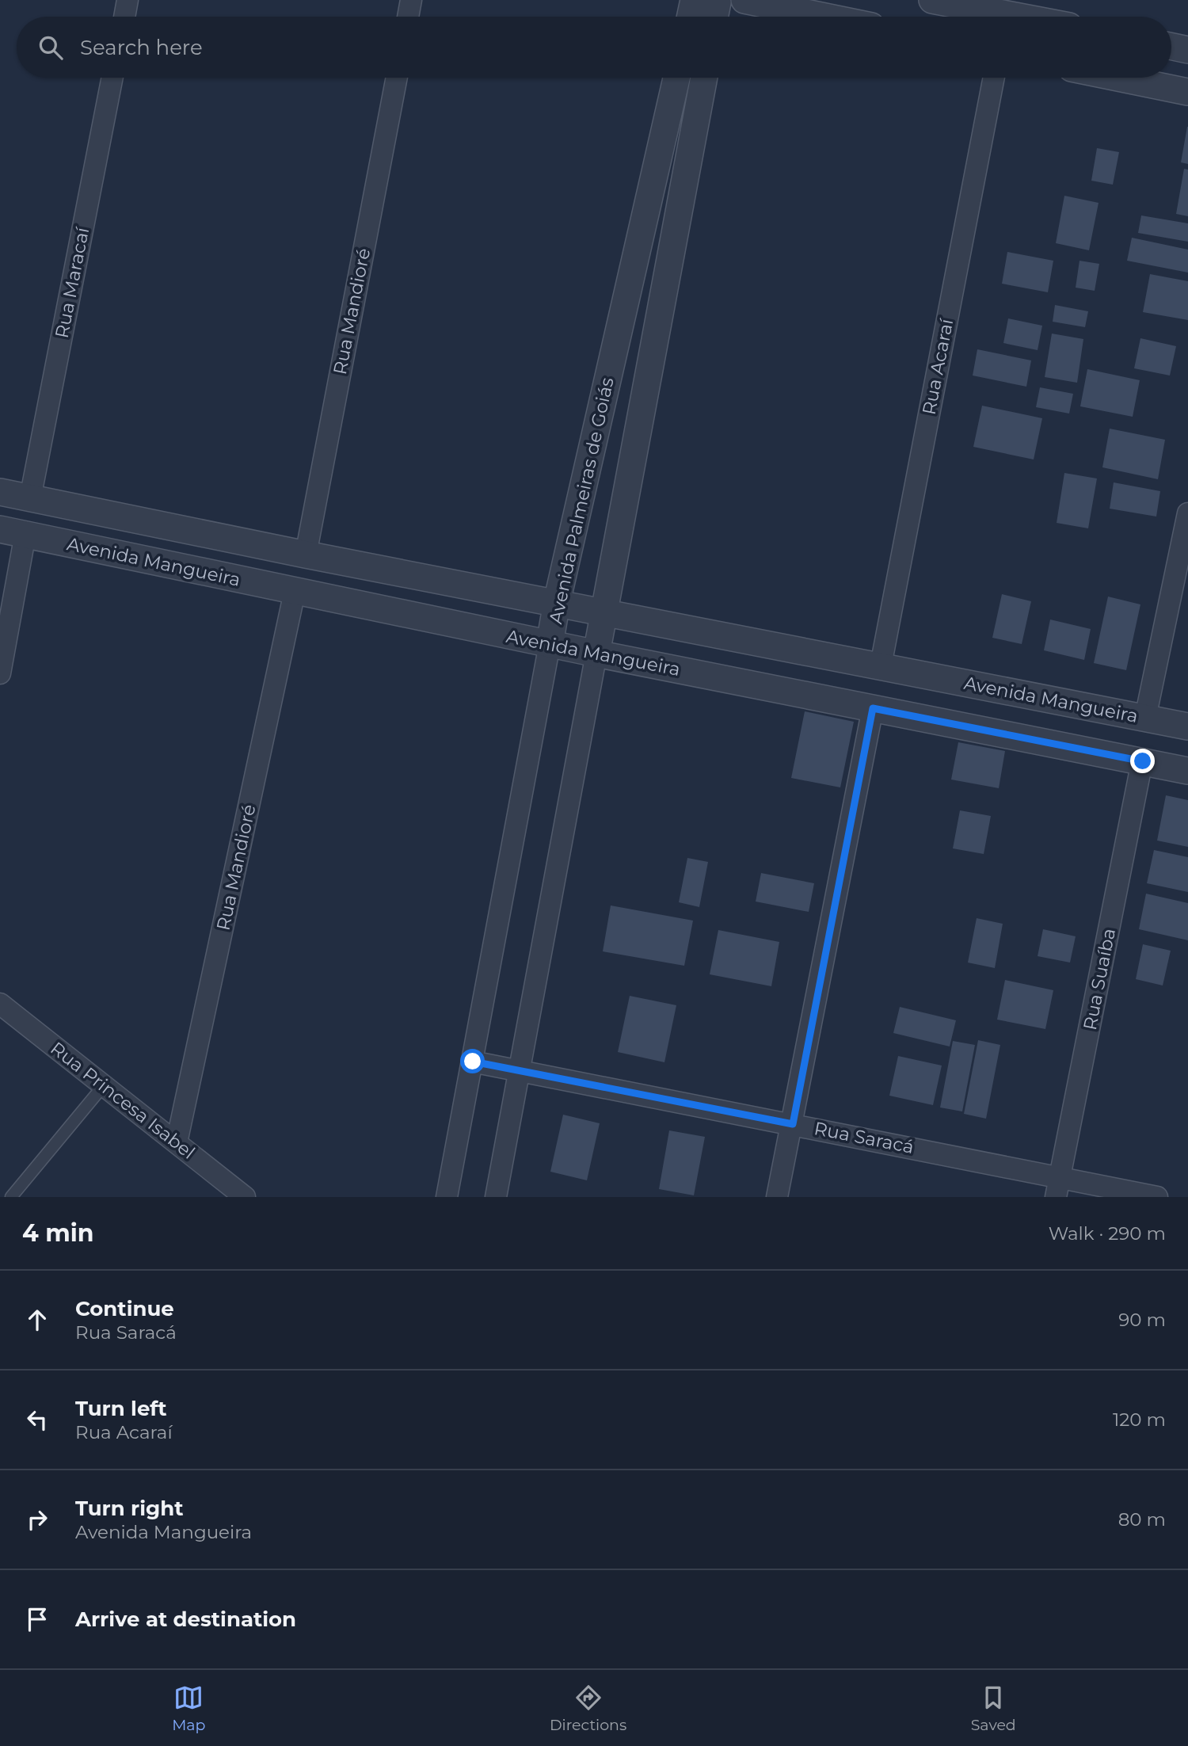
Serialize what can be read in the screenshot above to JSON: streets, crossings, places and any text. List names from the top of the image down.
{
  "streets": {
    "street": [
      "Rua Maracaí",
      "Rua Mandioré",
      "Rua Acaraí",
      "Avenida Palmeiras de Goiás",
      "Avenida Mangueira",
      "Rua Suaíba",
      "Rua Princesa Isabel",
      "Rua Saracá"
    ]
  },
  "crossings": [
    ["Rua Maracaí", "Avenida Mangueira"],
    ["Rua Mandioré", "Avenida Mangueira"],
    ["Rua Mandioré", "Rua Princesa Isabel"],
    ["Rua Acaraí", "Avenida Mangueira"],
    ["Avenida Palmeiras de Goiás", "Avenida Mangueira"],
    ["Avenida Palmeiras de Goiás", "Rua Saracá"],
    ["Avenida Mangueira", "Rua Suaíba"],
    ["Rua Suaíba", "Rua Saracá"]
  ],
  "page": {
    "search": "Search here",
    "heading": ["4 min", "Walk · 290 m"],
    "list": [
      ["Continue", "Rua Saracá", "90 m"],
      ["Turn left", "Rua Acaraí", "120 m"],
      ["Turn right", "Avenida Mangueira", "80 m"],
      "Arrive at destination"
    ],
    "nav": ["Map", "Directions", "Saved"]
  }
}
